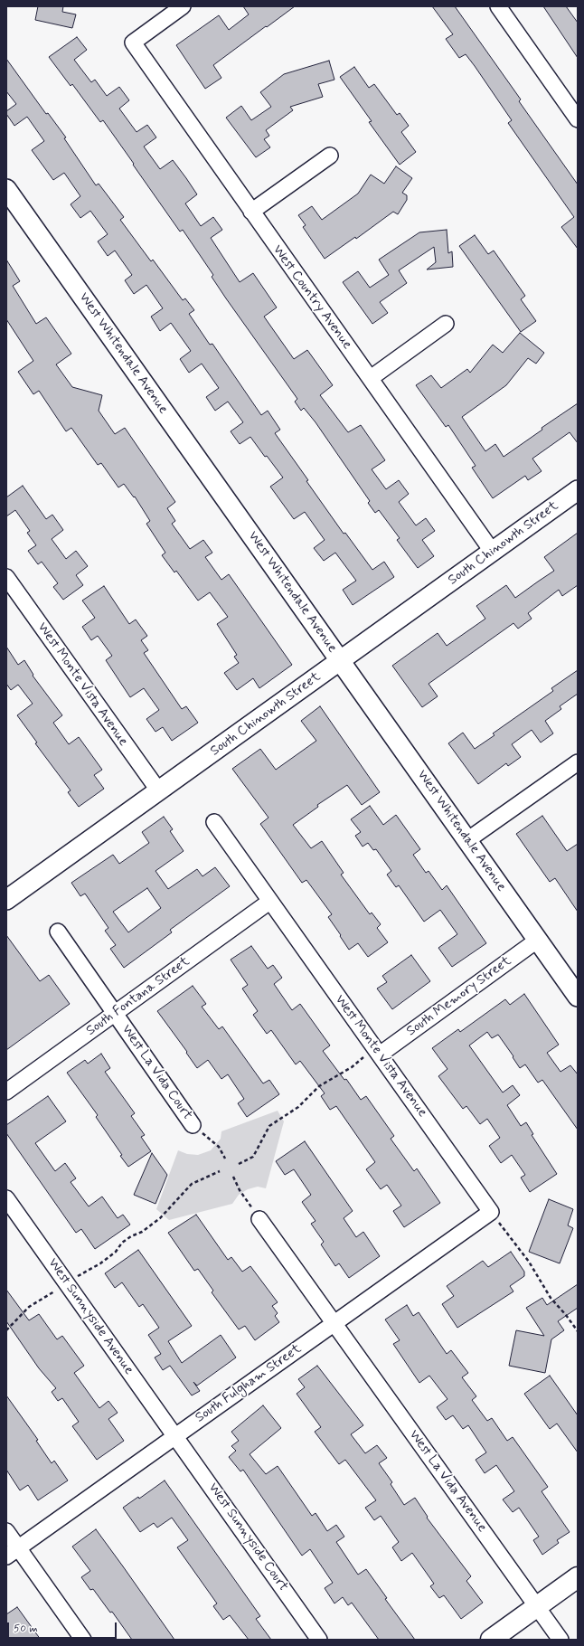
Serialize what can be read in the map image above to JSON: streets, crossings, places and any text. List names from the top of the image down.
{
  "streets": {
    "street": [
      "West Country Avenue",
      "West Whitendale Avenue",
      "South Chinowth Street",
      "West Monte Vista Avenue",
      "South Fontana Street",
      "South Memory Street",
      "West La Vida Court",
      "West Sunnyside Avenue",
      "South Fulgham Street",
      "West La Vida Avenue",
      "West Sunnyside Court"
    ]
  },
  "crossings": [
    ["West Country Avenue", "South Chinowth Street"],
    ["West Whitendale Avenue", "South Chinowth Street"],
    ["West Whitendale Avenue", "South Memory Street"],
    ["South Chinowth Street", "West Monte Vista Avenue"],
    ["West Monte Vista Avenue", "South Fontana Street"],
    ["West Monte Vista Avenue", "South Memory Street"],
    ["West Monte Vista Avenue", "South Fulgham Street"],
    ["South Fontana Street", "West La Vida Court"],
    ["West Sunnyside Avenue", "South Fulgham Street"],
    ["West Sunnyside Avenue", "West Sunnyside Court"],
    ["South Fulgham Street", "West La Vida Avenue"],
    ["South Fulgham Street", "West Sunnyside Court"]
  ],
  "scale_bar": "50 m"
}
